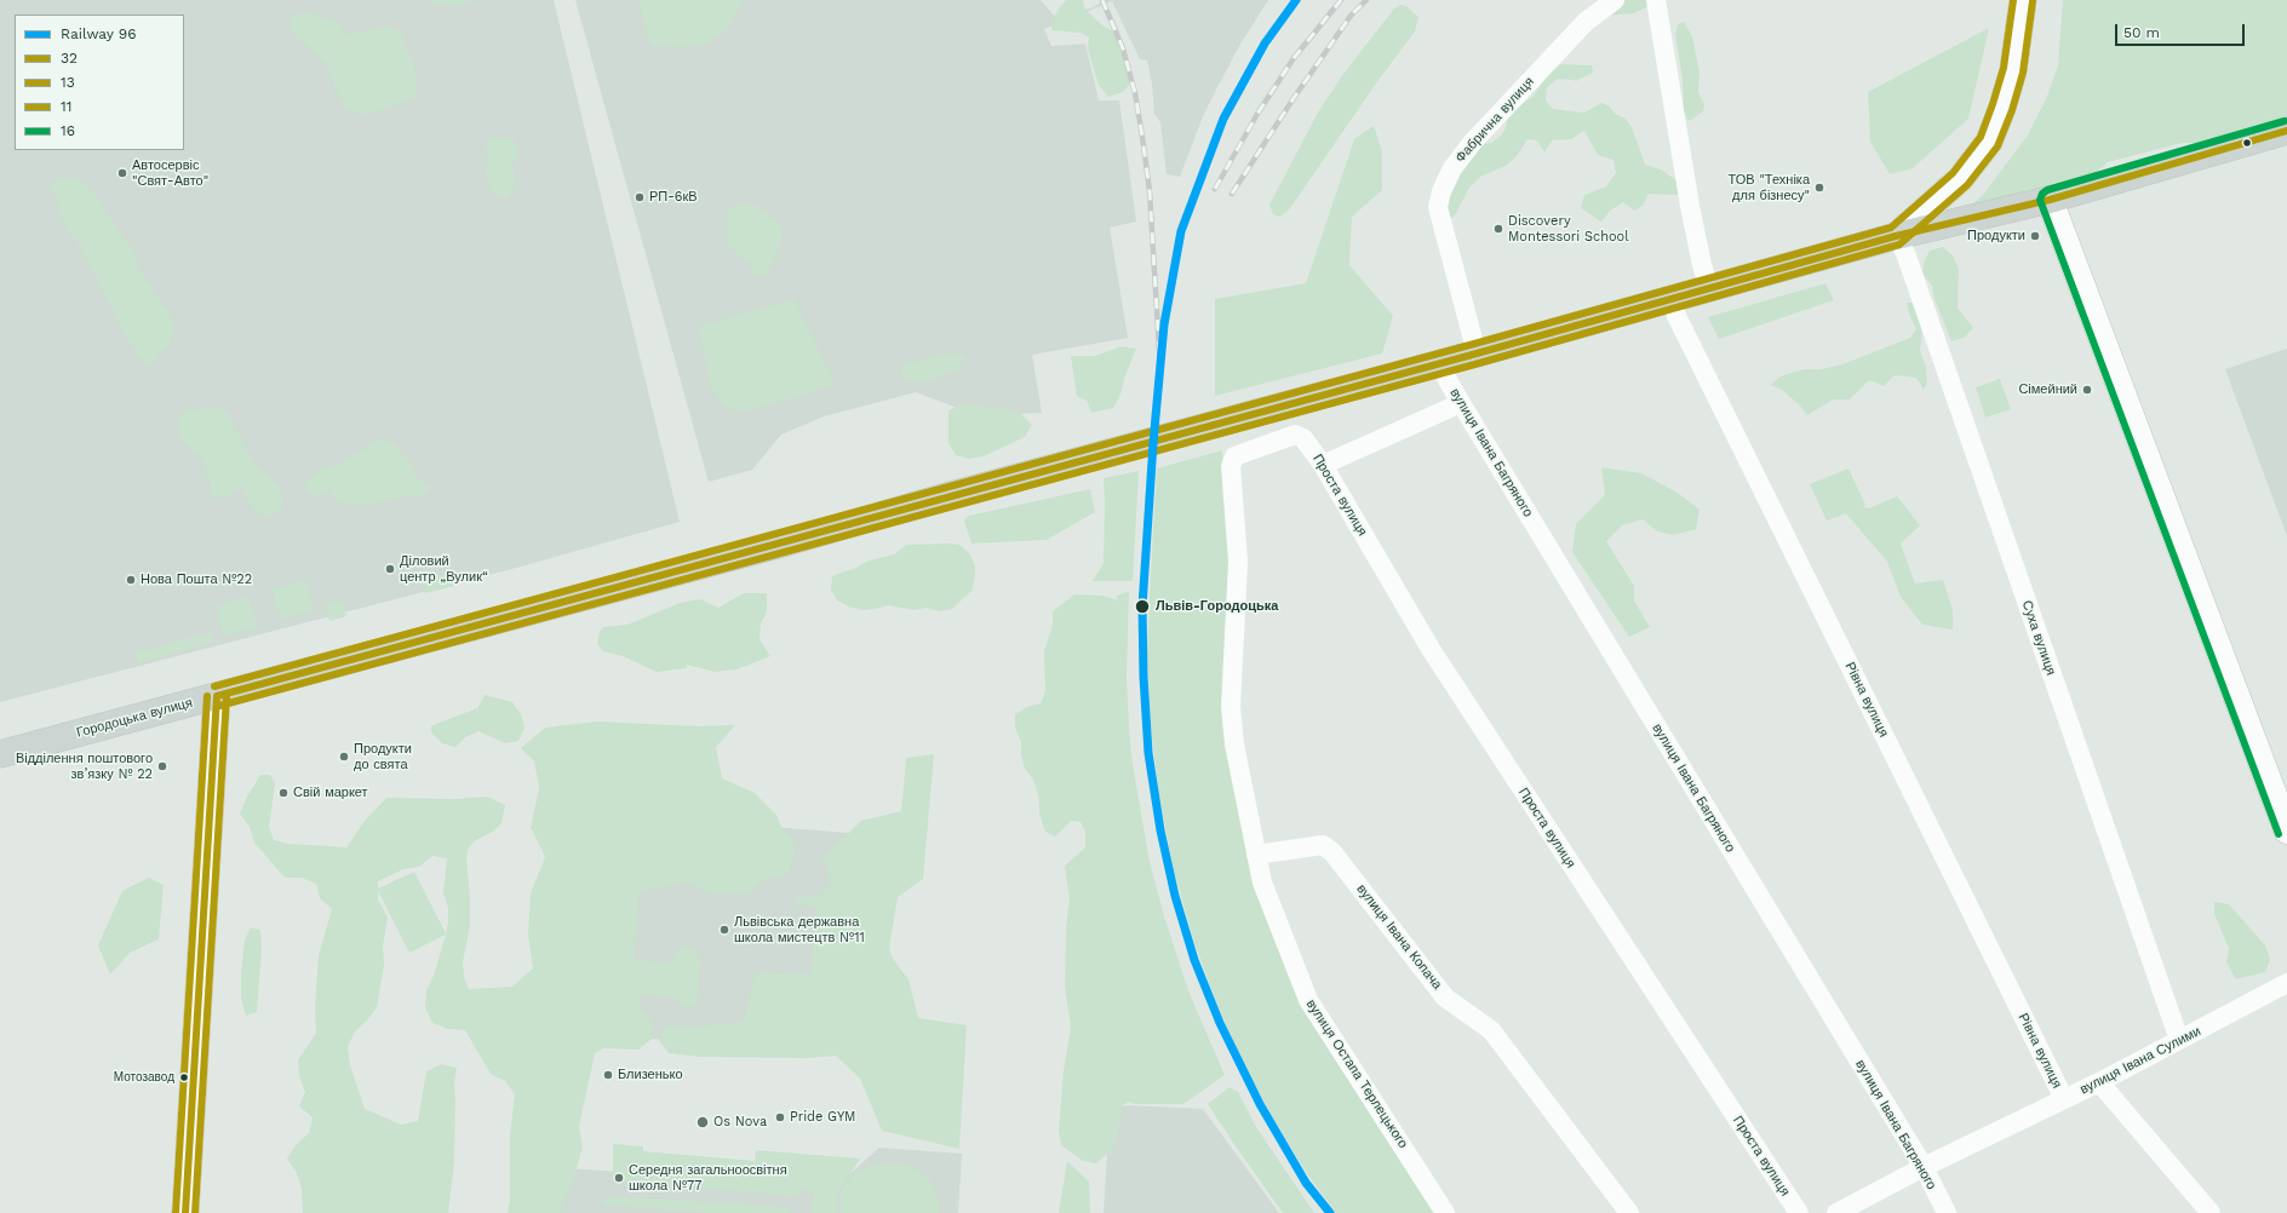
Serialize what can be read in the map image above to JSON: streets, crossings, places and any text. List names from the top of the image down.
{
  "streets": {
    "main road": ["Городоцька вулиця"],
    "street": [
      "Фабрична вулиця",
      "вулиця Івана Багряного",
      "Проста вулиця",
      "Суха вулиця",
      "Рівна вулиця",
      "вулиця Івана Копача",
      "вулиця Івана Сулими",
      "вулиця Остапа Терлецького"
    ]
  },
  "crossings": [
    ["Фабрична вулиця", "Городоцька вулиця"],
    ["вулиця Івана Багряного", "Городоцька вулиця"],
    ["вулиця Івана Багряного", "вулиця Івана Сулими"],
    ["Проста вулиця", "вулиця Остапа Терлецького"],
    ["Суха вулиця", "Городоцька вулиця"],
    ["Суха вулиця", "вулиця Івана Сулими"],
    ["Рівна вулиця", "Городоцька вулиця"],
    ["Рівна вулиця", "вулиця Івана Сулими"],
    ["вулиця Івана Копача", "вулиця Остапа Терлецького"]
  ],
  "places": [
    "Автосервіс \"Свят-Авто\"",
    "ТОВ \"Техніка для бізнесу\"",
    "РП-6кВ",
    "Discovery Montessori School",
    "Продукти",
    "Сімейний",
    "Діловий центр „Вулик“",
    "Нова Пошта №22",
    "Львів-Городоцька",
    "Продукти до свята",
    "Відділення поштового зв’язку № 22",
    "Свій маркет",
    "Львівська державна школа мистецтв №11",
    "Близенько",
    "Мотозавод",
    "Pride GYM",
    "Os Nova",
    "Середня загальноосвітня школа №77"
  ],
  "lines": [
    "rail line 96",
    "transit line 11",
    "transit line 13",
    "transit line 16",
    "transit line 32"
  ],
  "legend": [
    "Railway 96",
    "32",
    "13",
    "11",
    "16"
  ],
  "scale_bar": "50 m"
}
